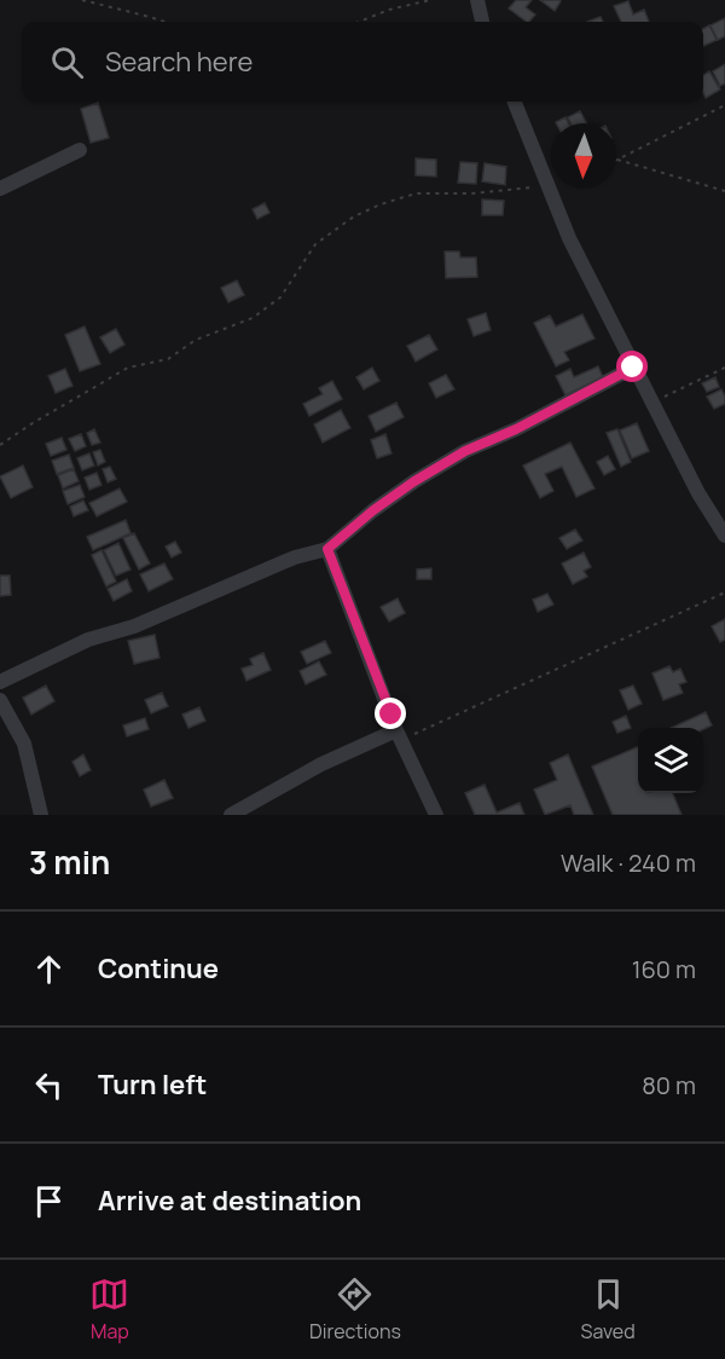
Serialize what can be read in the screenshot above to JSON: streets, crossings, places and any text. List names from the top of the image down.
{
  "north": "bottom",
  "page": {
    "search": "Search here",
    "heading": ["3 min", "Walk · 240 m"],
    "list": [
      ["Continue", "160 m"],
      ["Turn left", "80 m"],
      "Arrive at destination"
    ],
    "nav": ["Map", "Directions", "Saved"]
  }
}
